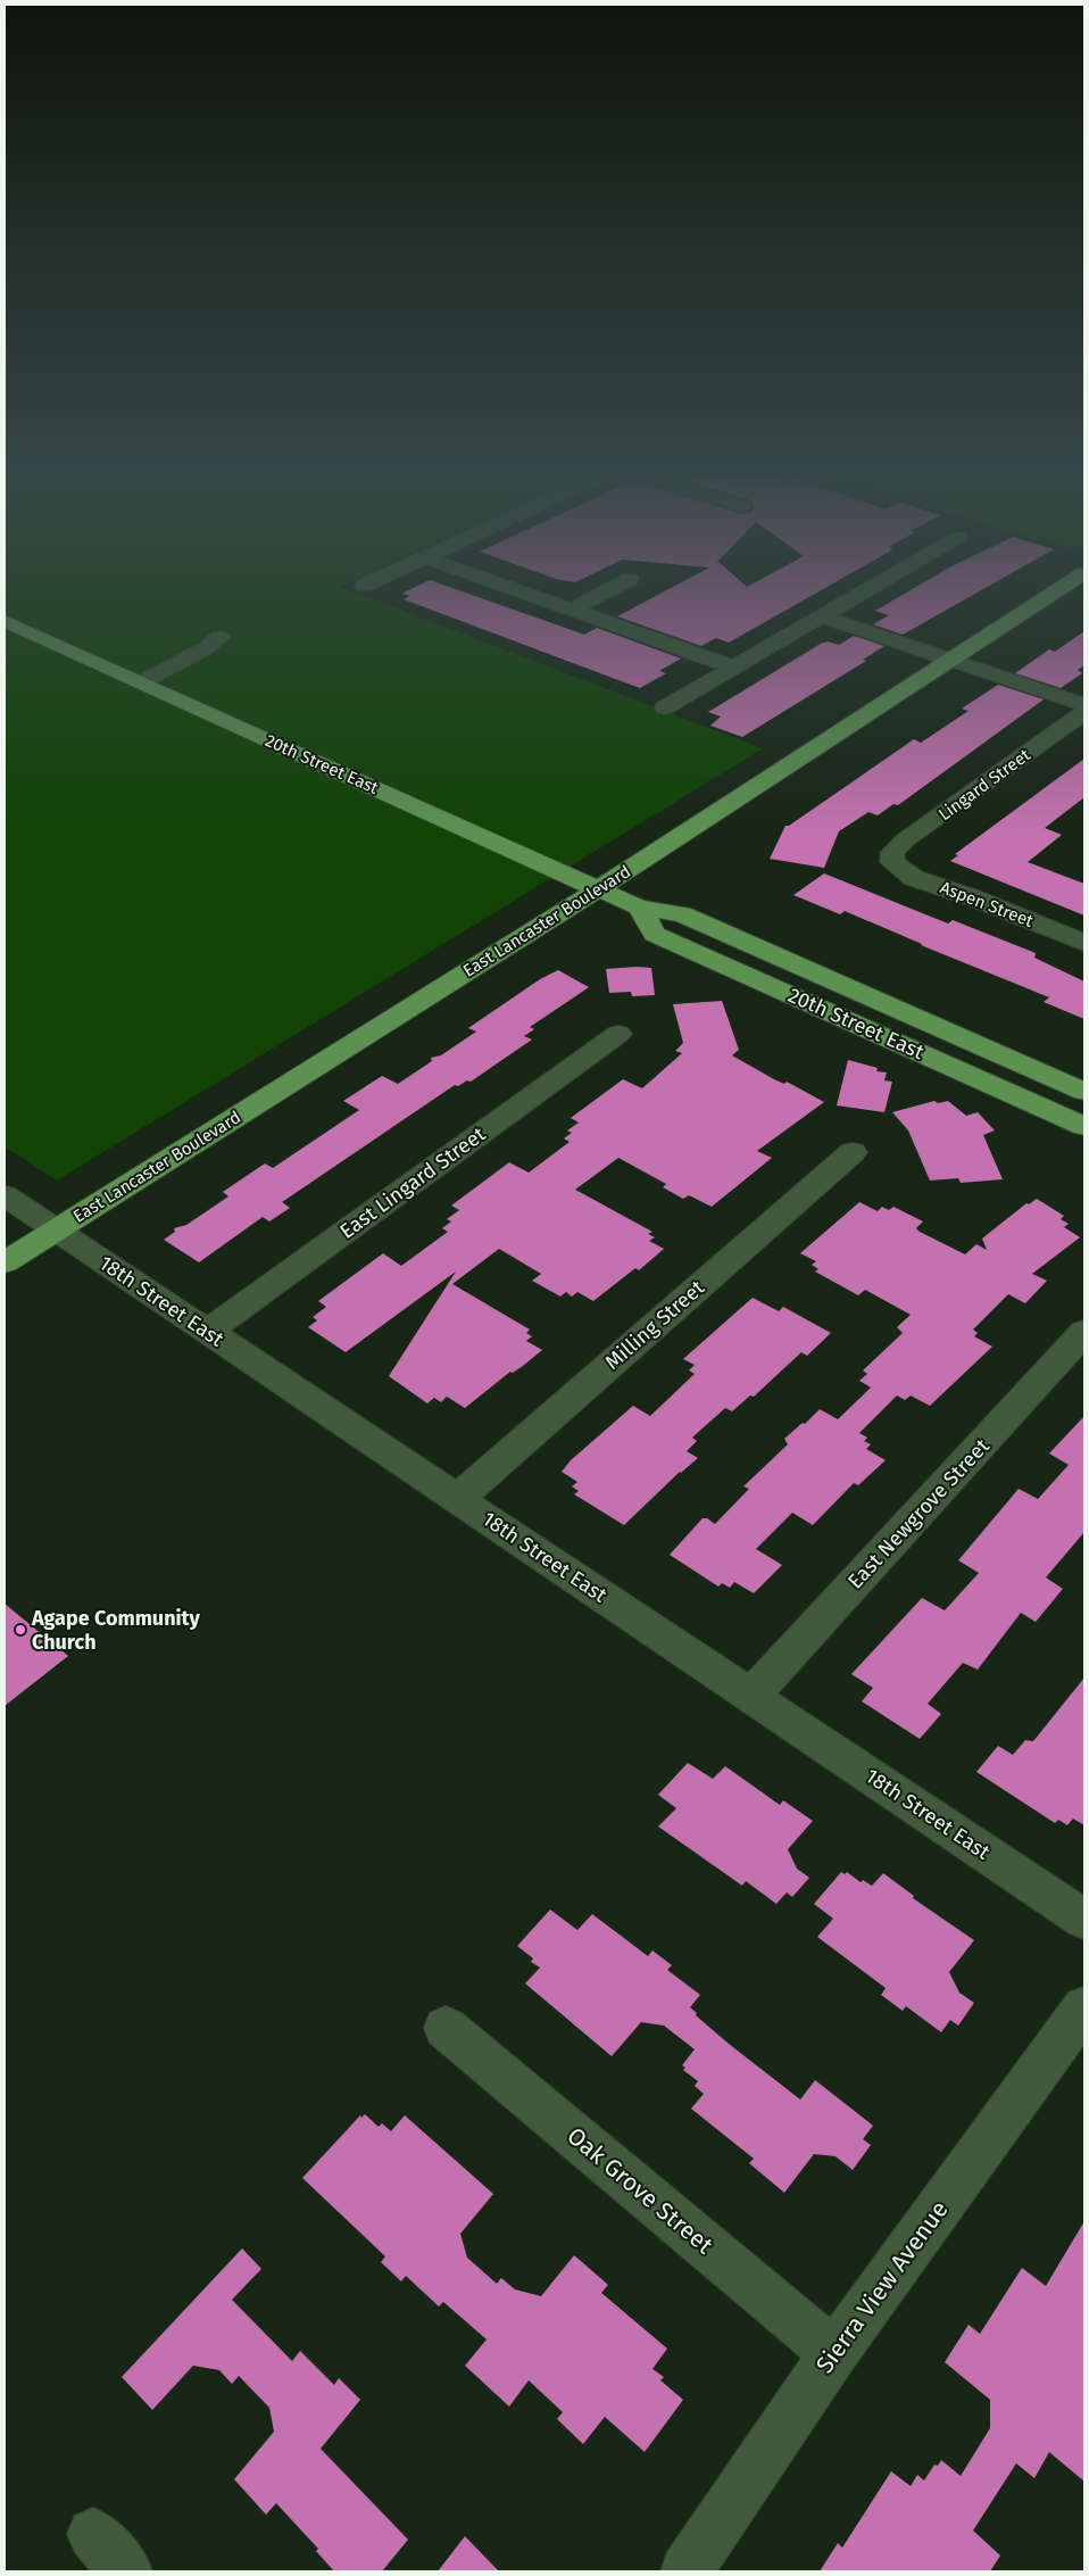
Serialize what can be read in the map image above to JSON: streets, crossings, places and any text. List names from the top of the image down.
{
  "streets": {
    "main road": ["20th Street East", "East Lancaster Boulevard"],
    "street": [
      "Lingard Street",
      "Aspen Street",
      "East Lingard Street",
      "18th Street East",
      "Milling Street",
      "East Newgrove Street",
      "Oak Grove Street",
      "Sierra View Avenue"
    ]
  },
  "crossings": [
    ["20th Street East", "East Lancaster Boulevard"],
    ["Lingard Street", "Aspen Street"],
    ["East Lancaster Boulevard", "18th Street East"],
    ["East Lingard Street", "18th Street East"],
    ["18th Street East", "Milling Street"],
    ["18th Street East", "East Newgrove Street"],
    ["Oak Grove Street", "Sierra View Avenue"]
  ],
  "places": ["Agape Community Church"]
}
